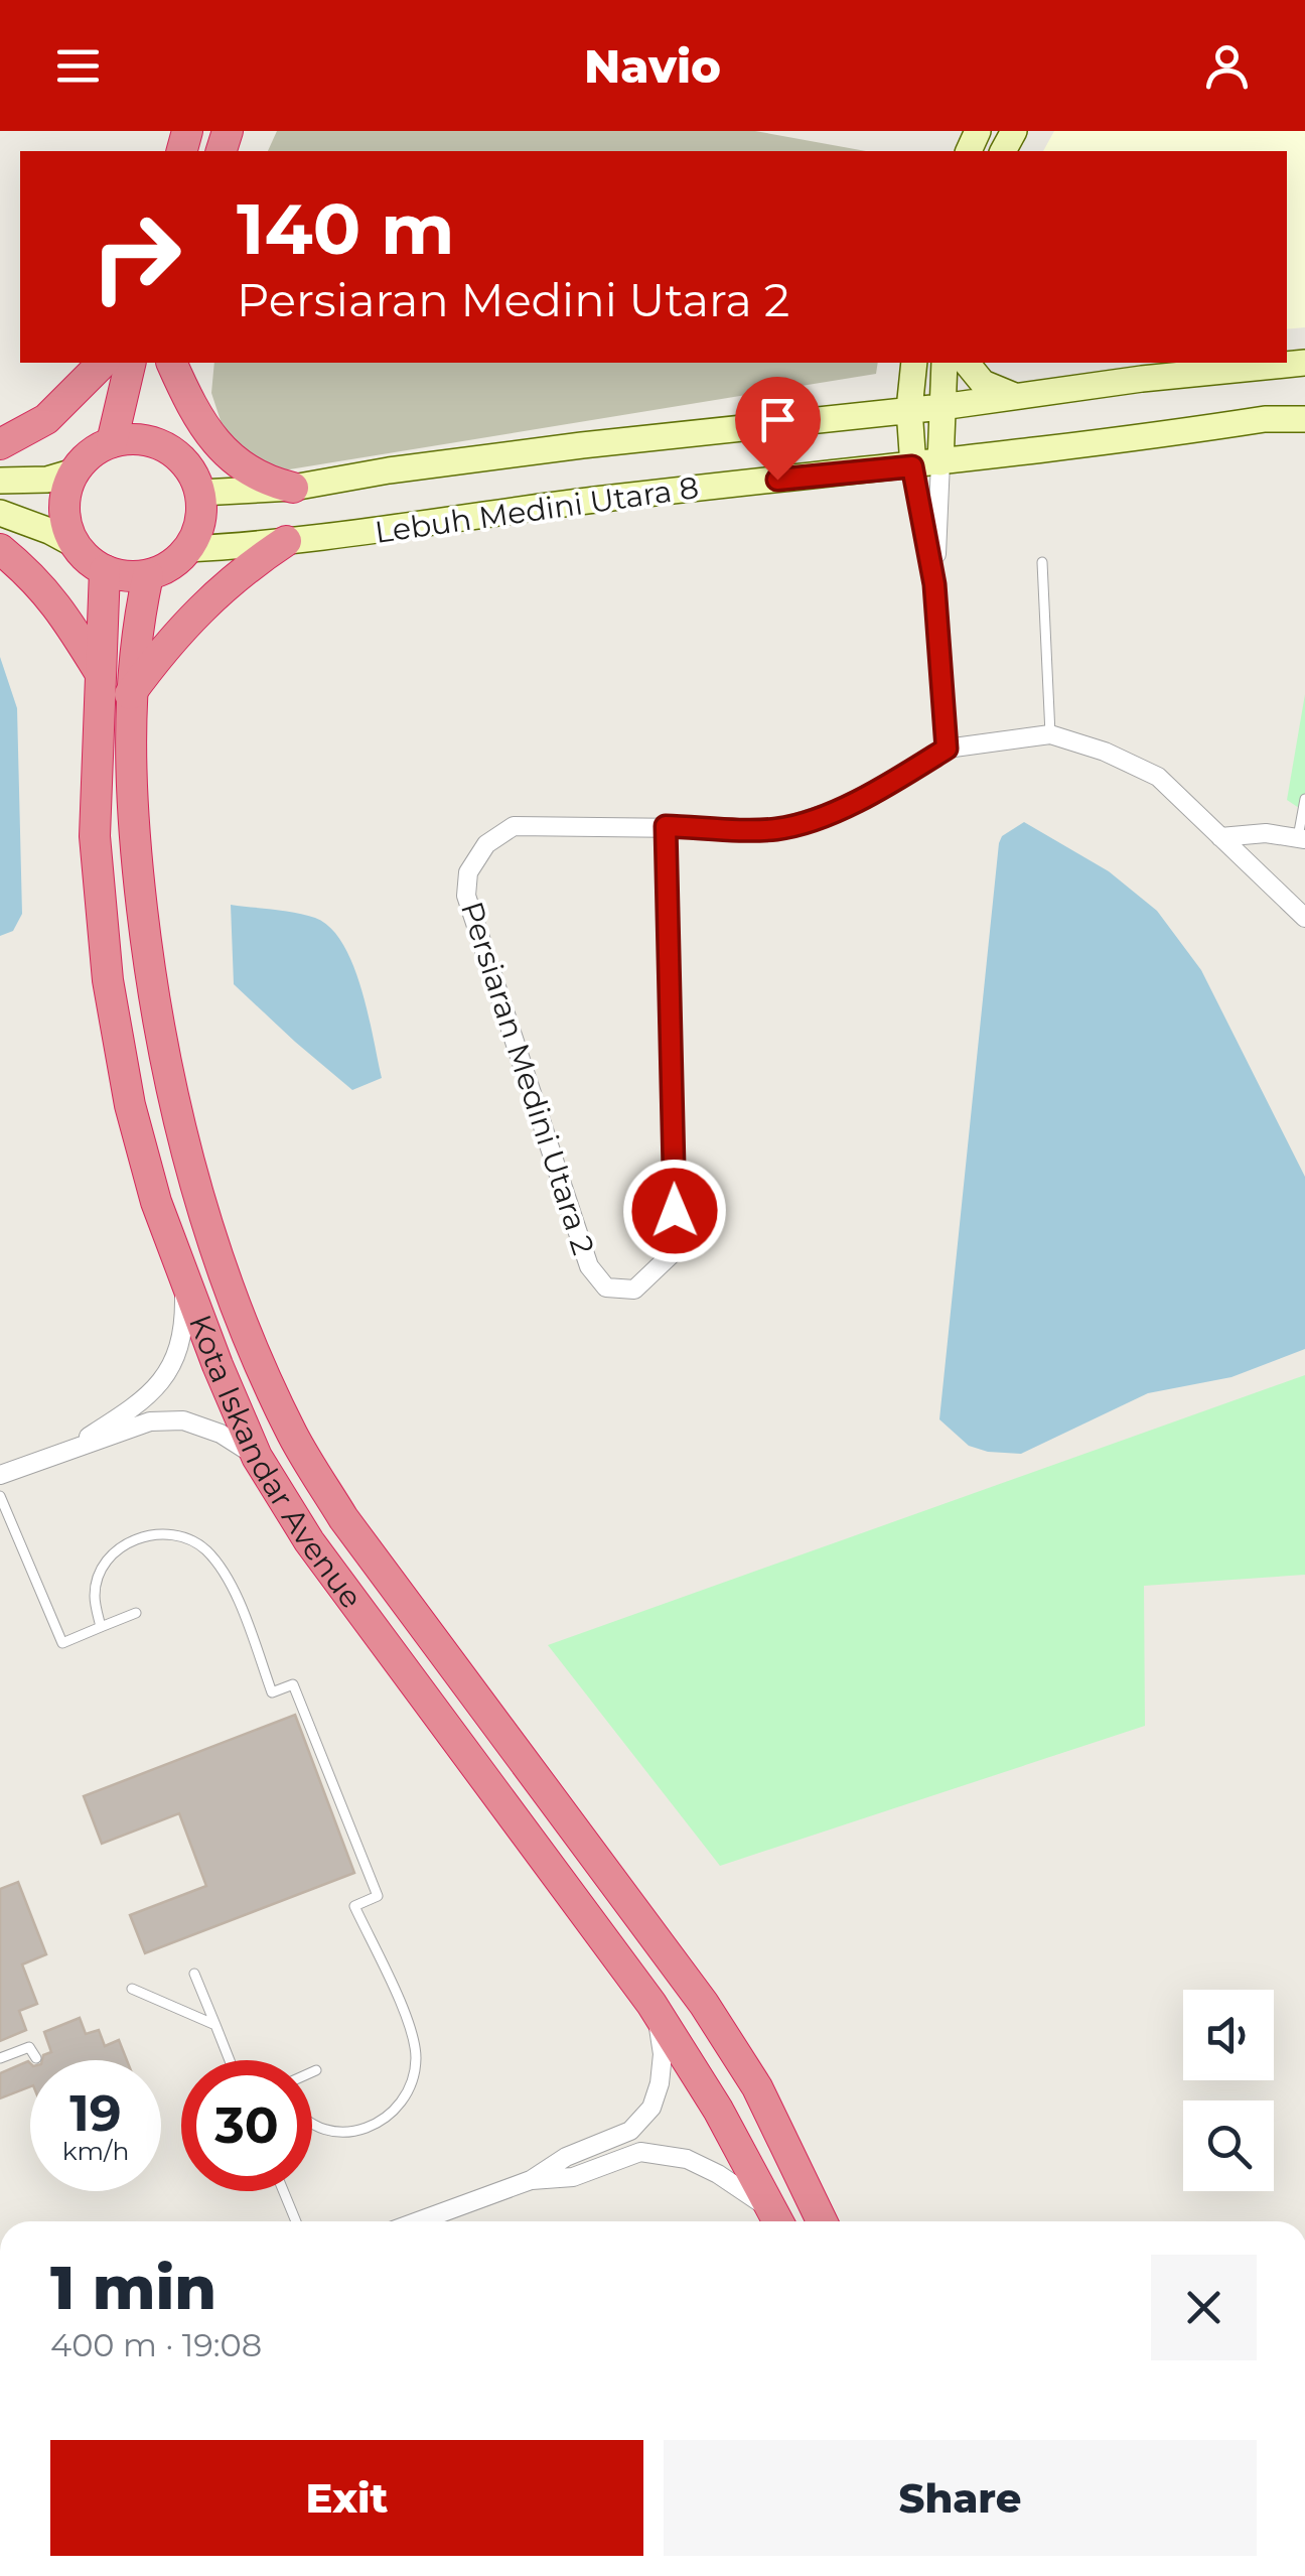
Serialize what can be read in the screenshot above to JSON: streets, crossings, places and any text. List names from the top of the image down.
{
  "streets": {
    "highway": ["Kota Iskandar Avenue"],
    "street": ["Lebuh Medini Utara 8", "Persiaran Medini Utara 2"]
  },
  "crossings": [
    ["Lebuh Medini Utara 8", "Kota Iskandar Avenue"]
  ],
  "page": {
    "header": "Navio",
    "turn": ["140 m", "Persiaran Medini Utara 2"],
    "speed": "19 km/h",
    "limit": "30",
    "heading": ["1 min", "400 m · 19:08"],
    "buttons": ["Exit", "Share"]
  }
}
